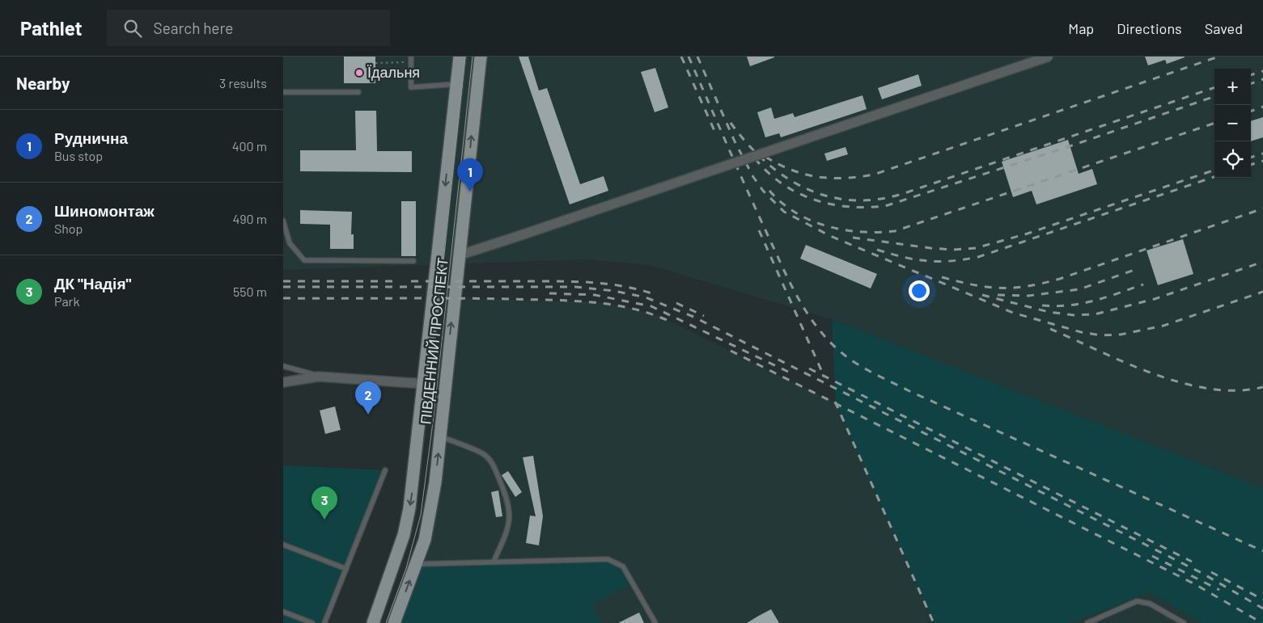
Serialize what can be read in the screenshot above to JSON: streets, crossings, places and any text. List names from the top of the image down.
{
  "streets": {
    "main road": ["ПІВДЕННИЙ ПРОСПЕКТ"]
  },
  "places": ["Їдальня"],
  "page": {
    "header": "Pathlet",
    "search": "Search here",
    "nav": ["Map", "Directions", "Saved"],
    "heading": ["Nearby", "3 results"],
    "map_buttons": ["+", "−"],
    "list": [
      {
        "mark": "1",
        "name": "Руднична",
        "note": "Bus stop",
        "value": "400 m"
      },
      {
        "mark": "2",
        "name": "Шиномонтаж",
        "note": "Shop",
        "value": "490 m"
      },
      {
        "mark": "3",
        "name": "ДК \"Надія\"",
        "note": "Park",
        "value": "550 m"
      }
    ],
    "pins": ["1", "2", "3"]
  }
}
